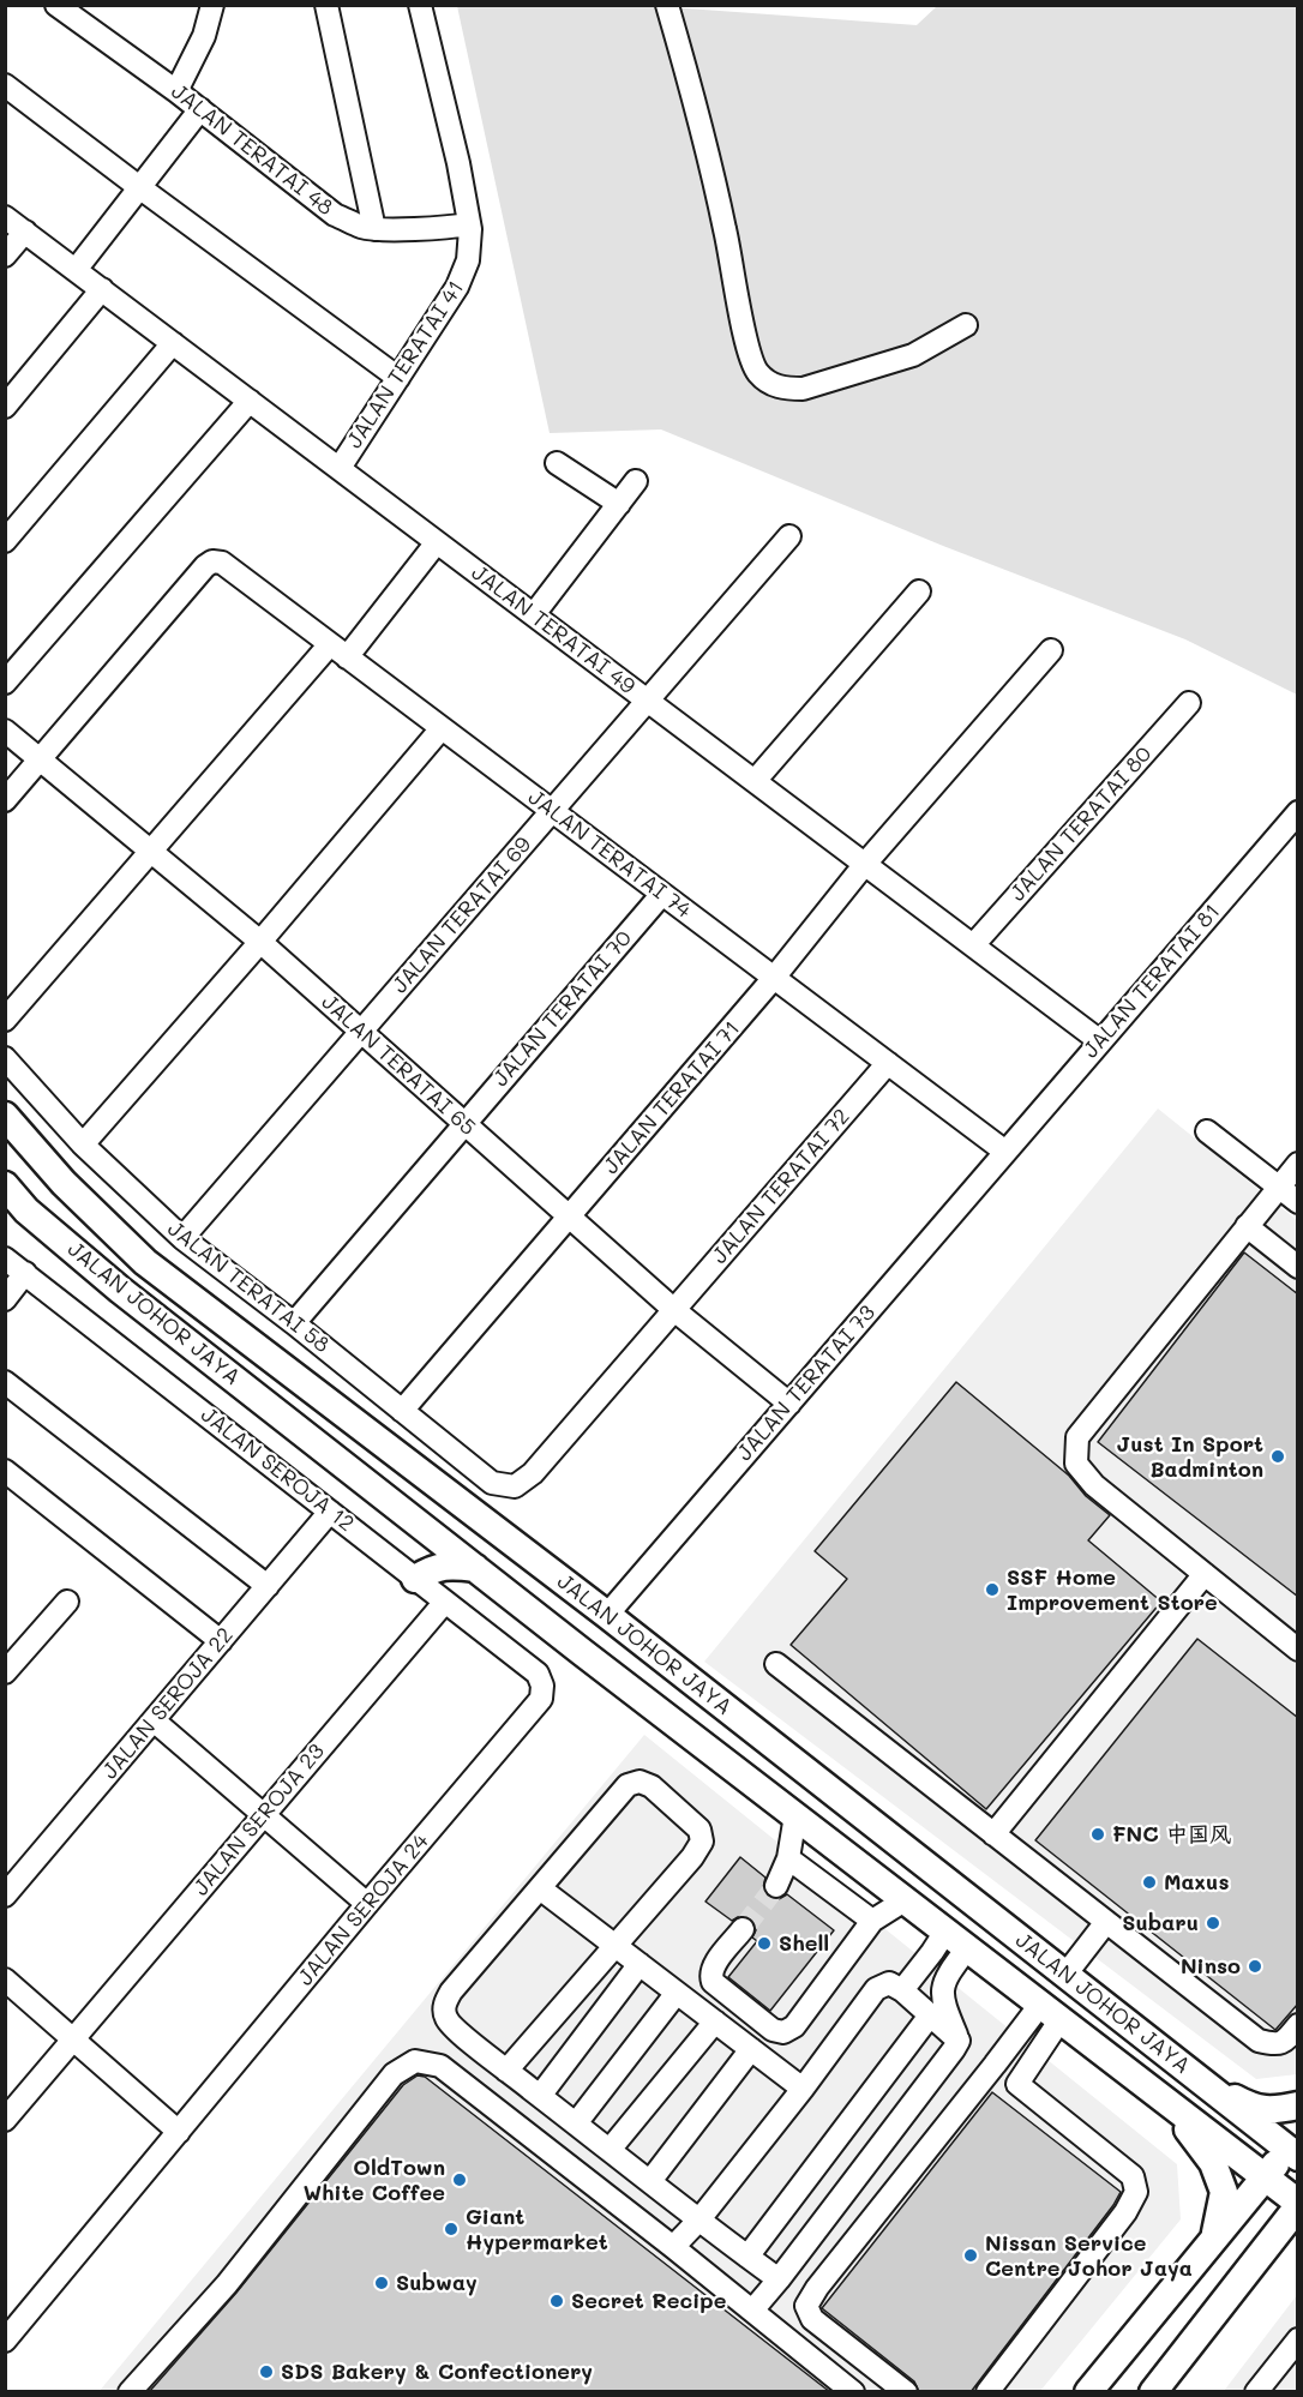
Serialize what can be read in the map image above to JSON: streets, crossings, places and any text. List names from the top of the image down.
{
  "streets": {
    "main road": ["JALAN JOHOR JAYA"],
    "street": [
      "JALAN TERATAI 48",
      "JALAN TERATAI 41",
      "JALAN TERATAI 49",
      "JALAN TERATAI 80",
      "JALAN TERATAI 74",
      "JALAN TERATAI 69",
      "JALAN TERATAI 81",
      "JALAN TERATAI 70",
      "JALAN TERATAI 65",
      "JALAN TERATAI 71",
      "JALAN TERATAI 72",
      "JALAN TERATAI 58",
      "JALAN TERATAI 73",
      "JALAN SEROJA 12",
      "JALAN SEROJA 22",
      "JALAN SEROJA 23",
      "JALAN SEROJA 24"
    ]
  },
  "crossings": [
    ["JALAN TERATAI 48", "JALAN TERATAI 41"],
    ["JALAN TERATAI 41", "JALAN TERATAI 49"],
    ["JALAN TERATAI 49", "JALAN TERATAI 80"],
    ["JALAN TERATAI 49", "JALAN TERATAI 69"],
    ["JALAN TERATAI 49", "JALAN TERATAI 81"],
    ["JALAN TERATAI 49", "JALAN TERATAI 71"],
    ["JALAN TERATAI 74", "JALAN TERATAI 69"],
    ["JALAN TERATAI 74", "JALAN TERATAI 81"],
    ["JALAN TERATAI 74", "JALAN TERATAI 70"],
    ["JALAN TERATAI 74", "JALAN TERATAI 65"],
    ["JALAN TERATAI 74", "JALAN TERATAI 71"],
    ["JALAN TERATAI 74", "JALAN TERATAI 72"],
    ["JALAN TERATAI 74", "JALAN TERATAI 73"],
    ["JALAN TERATAI 69", "JALAN TERATAI 65"],
    ["JALAN TERATAI 69", "JALAN TERATAI 58"],
    ["JALAN TERATAI 81", "JALAN TERATAI 73"],
    ["JALAN TERATAI 70", "JALAN TERATAI 65"],
    ["JALAN TERATAI 70", "JALAN TERATAI 58"],
    ["JALAN TERATAI 65", "JALAN TERATAI 71"],
    ["JALAN TERATAI 65", "JALAN TERATAI 72"],
    ["JALAN TERATAI 65", "JALAN TERATAI 73"],
    ["JALAN TERATAI 71", "JALAN TERATAI 58"],
    ["JALAN TERATAI 72", "JALAN TERATAI 58"],
    ["JALAN JOHOR JAYA", "JALAN TERATAI 73"],
    ["JALAN SEROJA 12", "JALAN SEROJA 22"],
    ["JALAN SEROJA 12", "JALAN SEROJA 23"],
    ["JALAN SEROJA 12", "JALAN SEROJA 24"]
  ],
  "places": [
    "Just In Sport Badminton",
    "SSF Home Improvement Store",
    "FNC 中国风",
    "Maxus",
    "Subaru",
    "Shell",
    "Ninso",
    "OldTown White Coffee",
    "Giant Hypermarket",
    "Nissan Service Centre Johor Jaya",
    "Subway",
    "Secret Recipe",
    "SDS Bakery & Confectionery"
  ]
}
